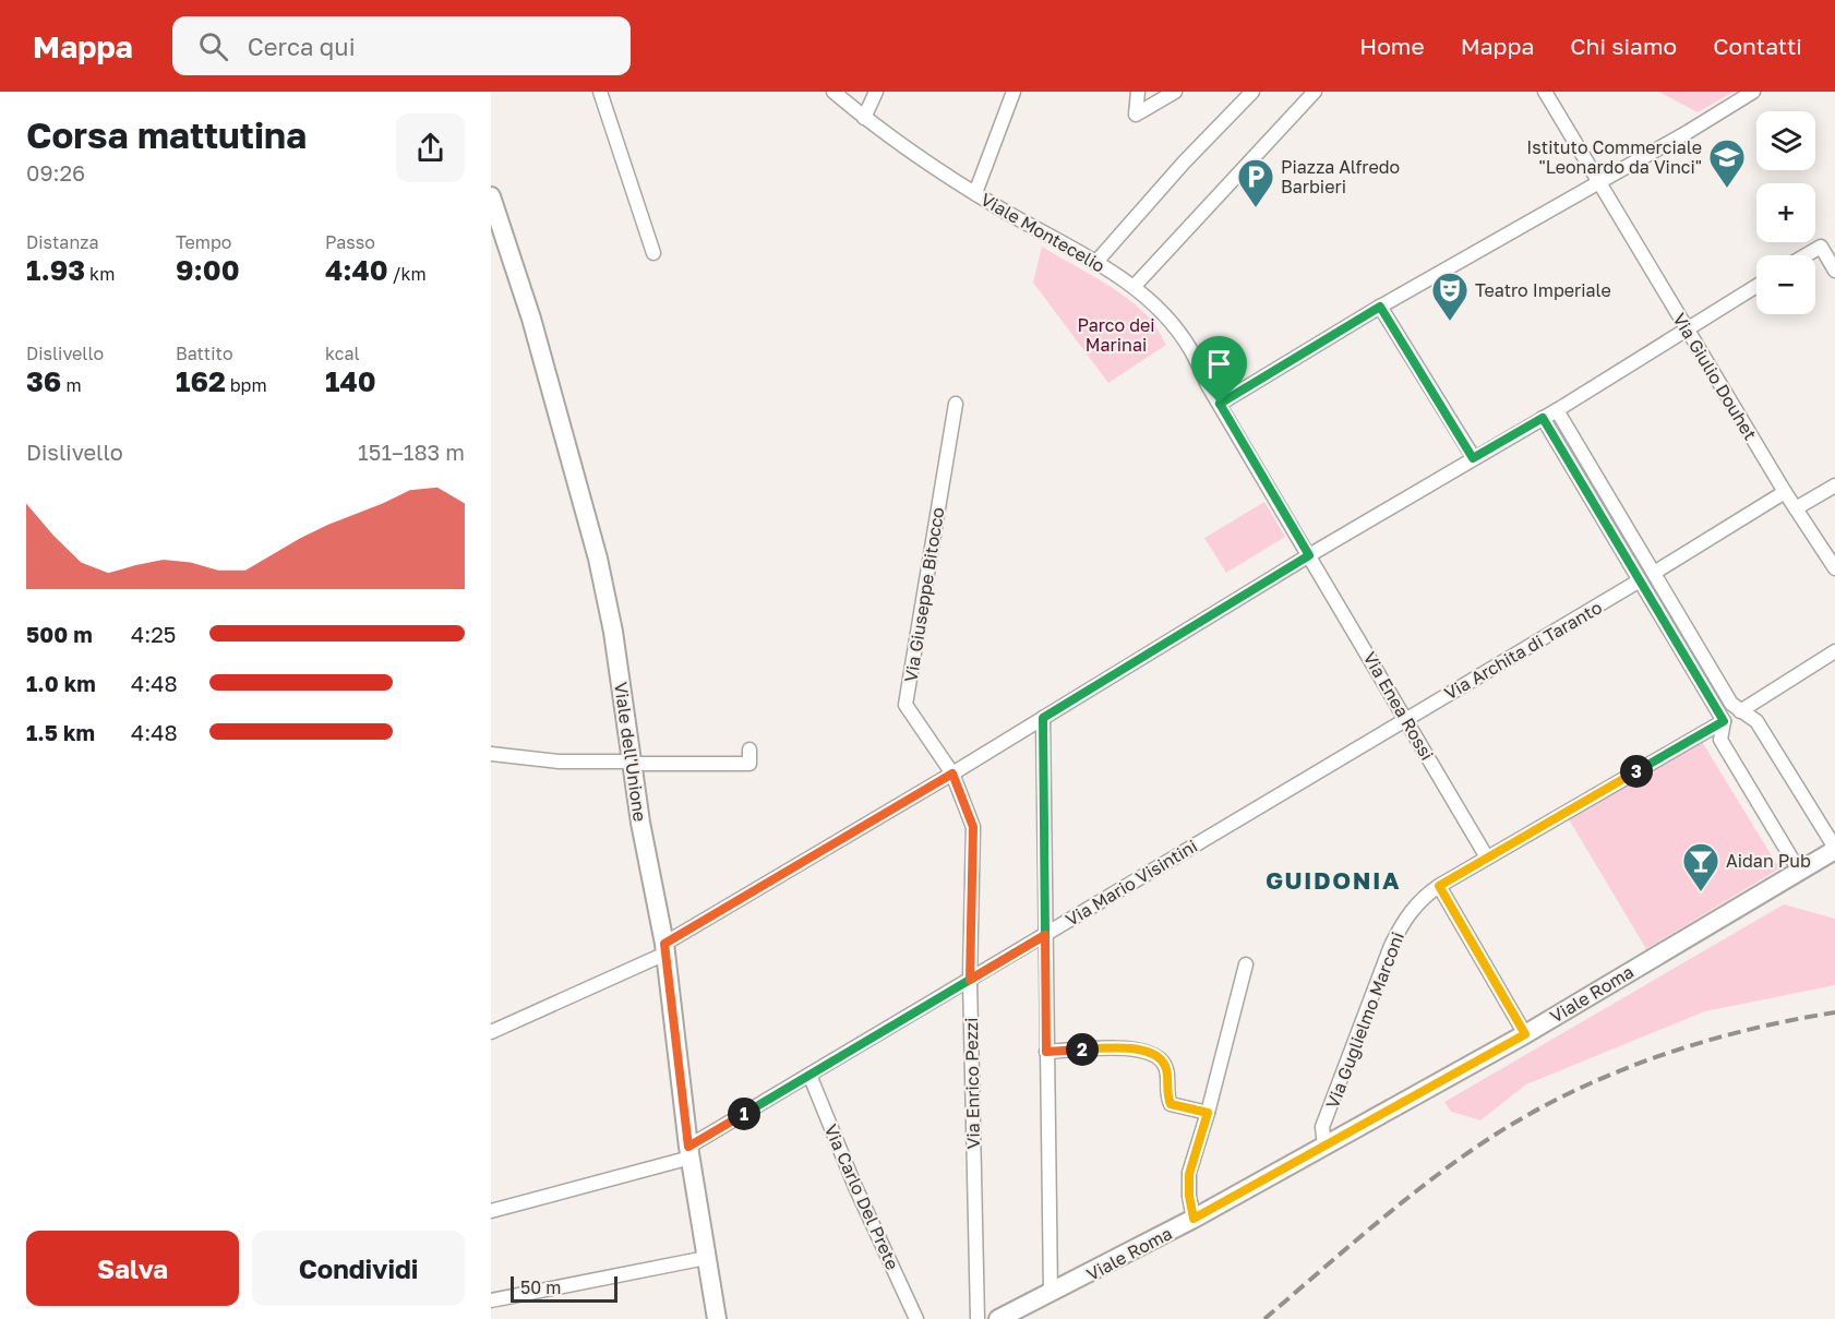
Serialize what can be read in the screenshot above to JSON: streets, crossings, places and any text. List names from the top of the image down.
{
  "streets": {
    "main road": ["Viale dell'Unione", "Viale Roma"],
    "street": [
      "Viale Montecelio",
      "Via Giulio Douhet",
      "Via Giuseppe Bitocco",
      "Via Archita di Taranto",
      "Via Enea Rossi",
      "Via Mario Visintini",
      "Via Guglielmo Marconi",
      "Via Enrico Pezzi",
      "Via Carlo Del Prete"
    ]
  },
  "crossings": [
    ["Viale Montecelio", "Via Enea Rossi"],
    ["Via Giuseppe Bitocco", "Via Enrico Pezzi"],
    ["Via Archita di Taranto", "Via Enea Rossi"],
    ["Via Archita di Taranto", "Via Mario Visintini"],
    ["Via Enea Rossi", "Via Mario Visintini"],
    ["Via Enea Rossi", "Via Guglielmo Marconi"],
    ["Viale dell'Unione", "Via Mario Visintini"],
    ["Via Mario Visintini", "Via Enrico Pezzi"],
    ["Via Mario Visintini", "Via Carlo Del Prete"],
    ["Viale Roma", "Via Guglielmo Marconi"]
  ],
  "districts": ["GUIDONIA"],
  "parks": ["Parco dei Marinai"],
  "places": {
    "school or university": ["Istituto Commerciale \"Leonardo da Vinci\""],
    "parking": ["Piazza Alfredo Barbieri"],
    "theatre": ["Teatro Imperiale"],
    "bar": ["Aidan Pub"]
  },
  "scale_bar": "50 m",
  "page": {
    "header": "Mappa",
    "search": "Cerca qui",
    "nav": [
      "Home",
      "Mappa",
      "Chi siamo",
      "Contatti"
    ],
    "heading": ["Corsa mattutina", "09:26"],
    "map_buttons": ["+", "−"],
    "stats": [
      ["Distanza", "1.93 km"],
      ["Tempo", "9:00"],
      ["Passo", "4:40 /km"],
      ["Dislivello", "36 m"],
      ["Battito", "162 bpm"],
      ["kcal", "140"]
    ],
    "chart": ["Dislivello", "151–183 m"],
    "list": [
      {
        "name": "500 m",
        "note": "4:25"
      },
      {
        "name": "1.0 km",
        "note": "4:48"
      },
      {
        "name": "1.5 km",
        "note": "4:48"
      }
    ],
    "pins": ["3", "2", "1"],
    "buttons": ["Salva", "Condividi"],
    "scale": "50 m"
  }
}
